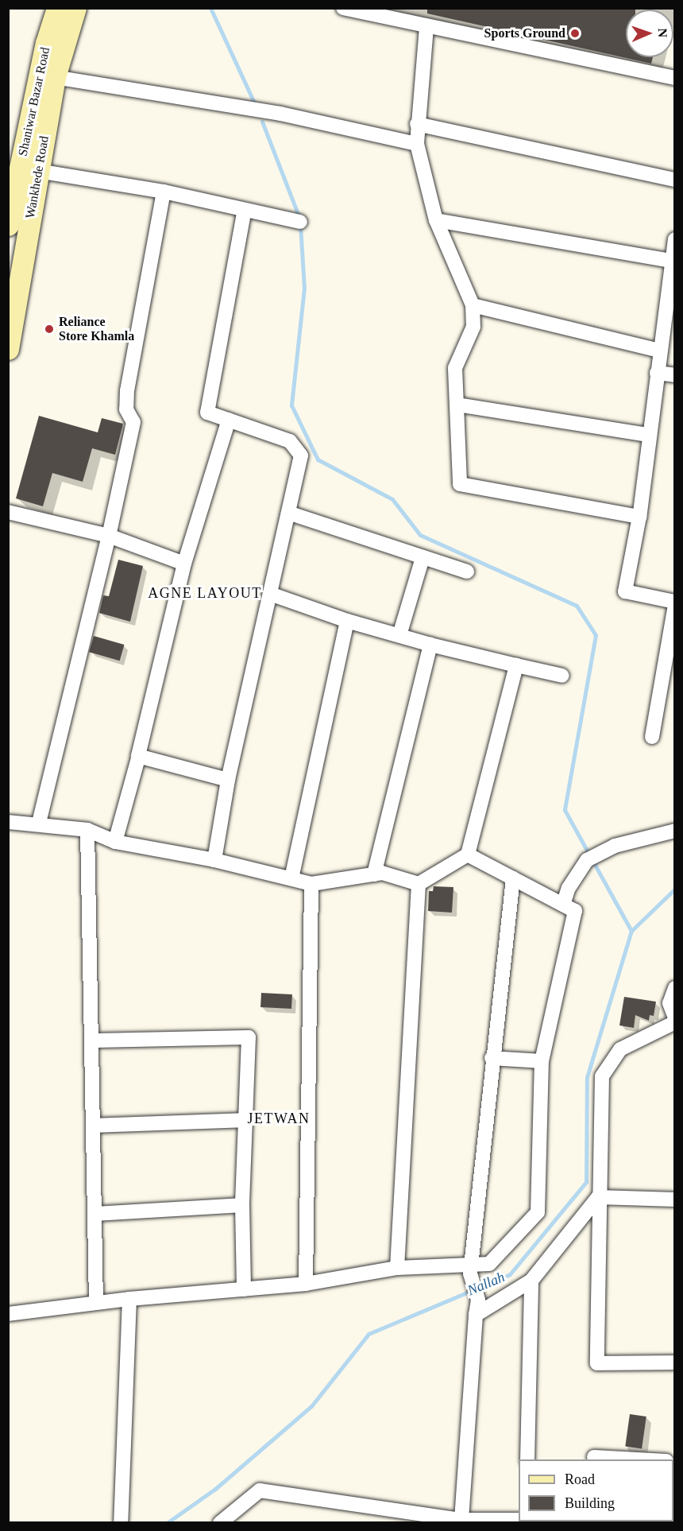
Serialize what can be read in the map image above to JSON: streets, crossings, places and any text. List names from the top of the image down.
{
  "streets": {
    "main road": ["Shaniwar Bazar Road", "Wankhede Road"]
  },
  "districts": ["AGNE LAYOUT", "JETWAN"],
  "water": ["Nallah"],
  "places": ["Sports Ground", "Reliance Store Khamla"],
  "legend": ["Road", "Building"],
  "north": "right"
}
